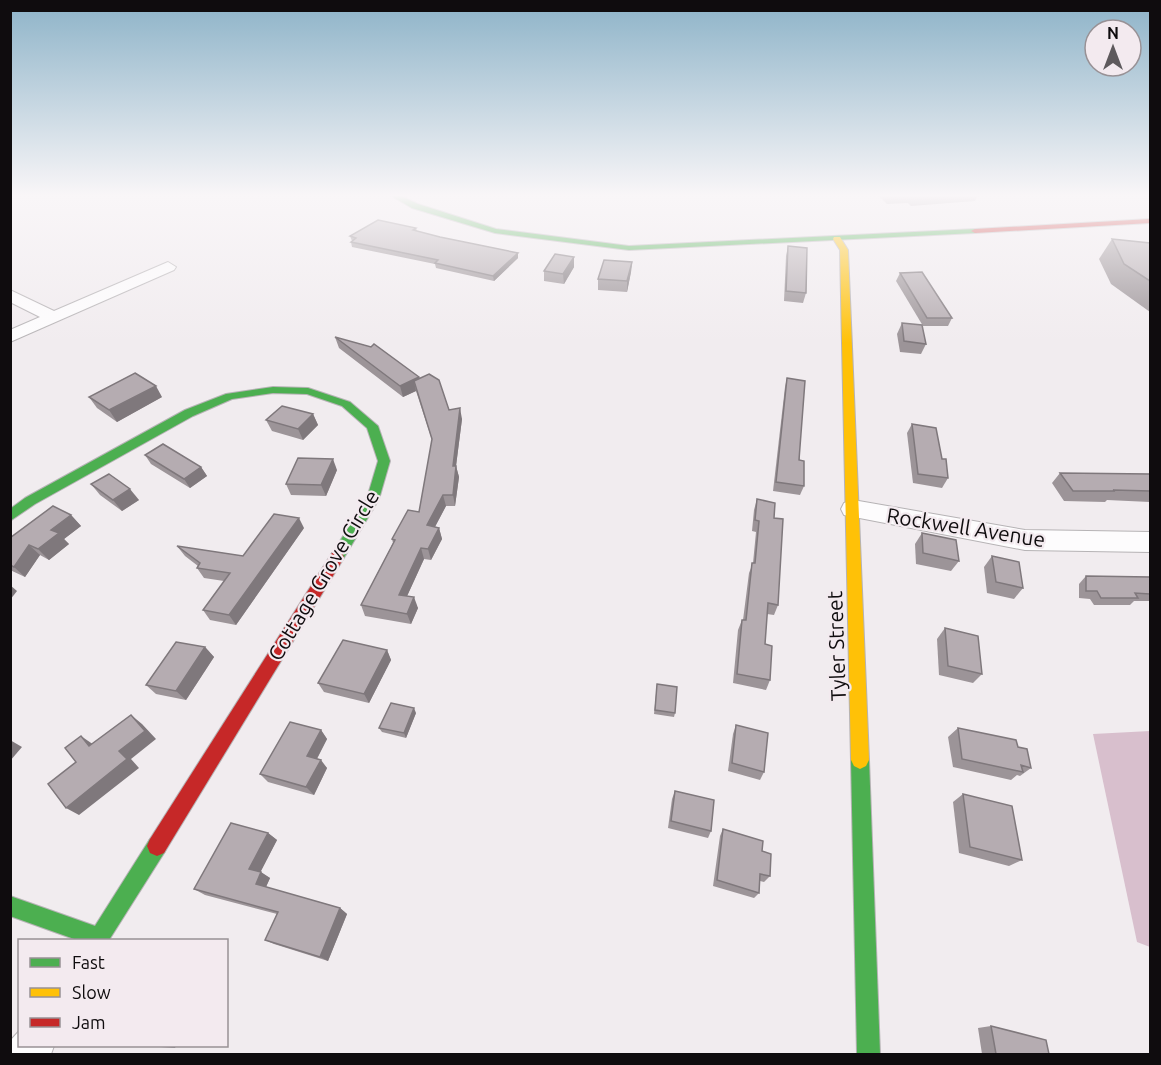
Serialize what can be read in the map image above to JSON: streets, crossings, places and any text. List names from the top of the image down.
{
  "streets": {
    "street": ["Rockwell Avenue", "Cottage Grove Circle", "Tyler Street"]
  },
  "crossings": [
    ["Rockwell Avenue", "Tyler Street"]
  ],
  "legend": ["Fast", "Slow", "Jam"],
  "north": "top"
}
